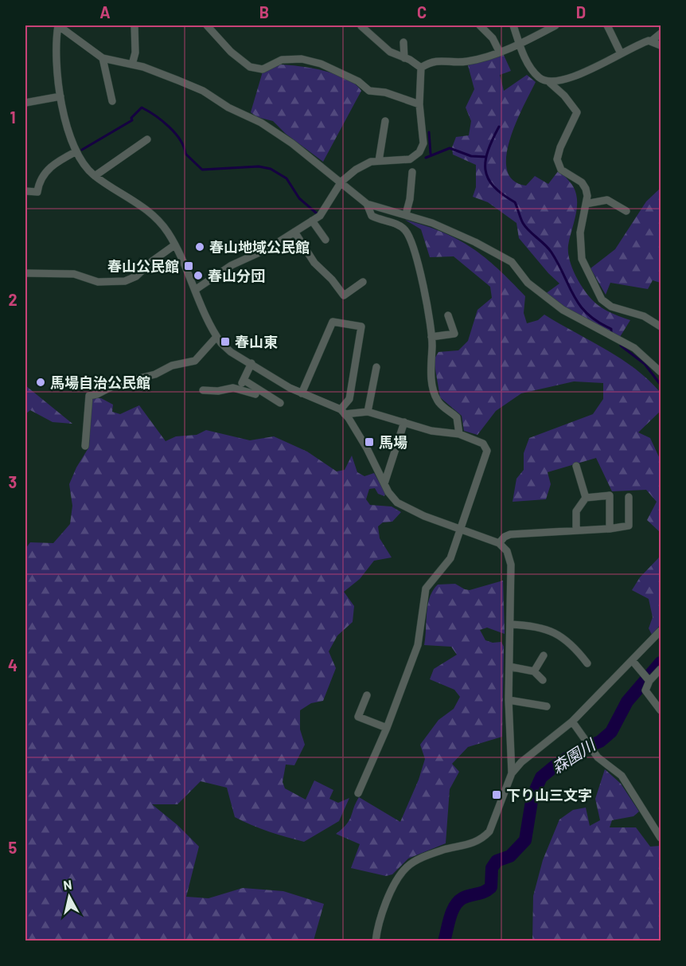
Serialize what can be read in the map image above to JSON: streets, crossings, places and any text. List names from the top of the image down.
{
  "water": ["森園川"],
  "places": {
    "other": ["春山地域公民館", "春山分団", "馬場自治公民館"],
    "transit": [
      "春山公民館",
      "春山東",
      "馬場",
      "下り山三文字"
    ]
  },
  "north": "top",
  "grid": {
    "columns": [
      "A",
      "B",
      "C",
      "D"
    ],
    "rows": [
      "1",
      "2",
      "3",
      "4",
      "5"
    ]
  }
}
